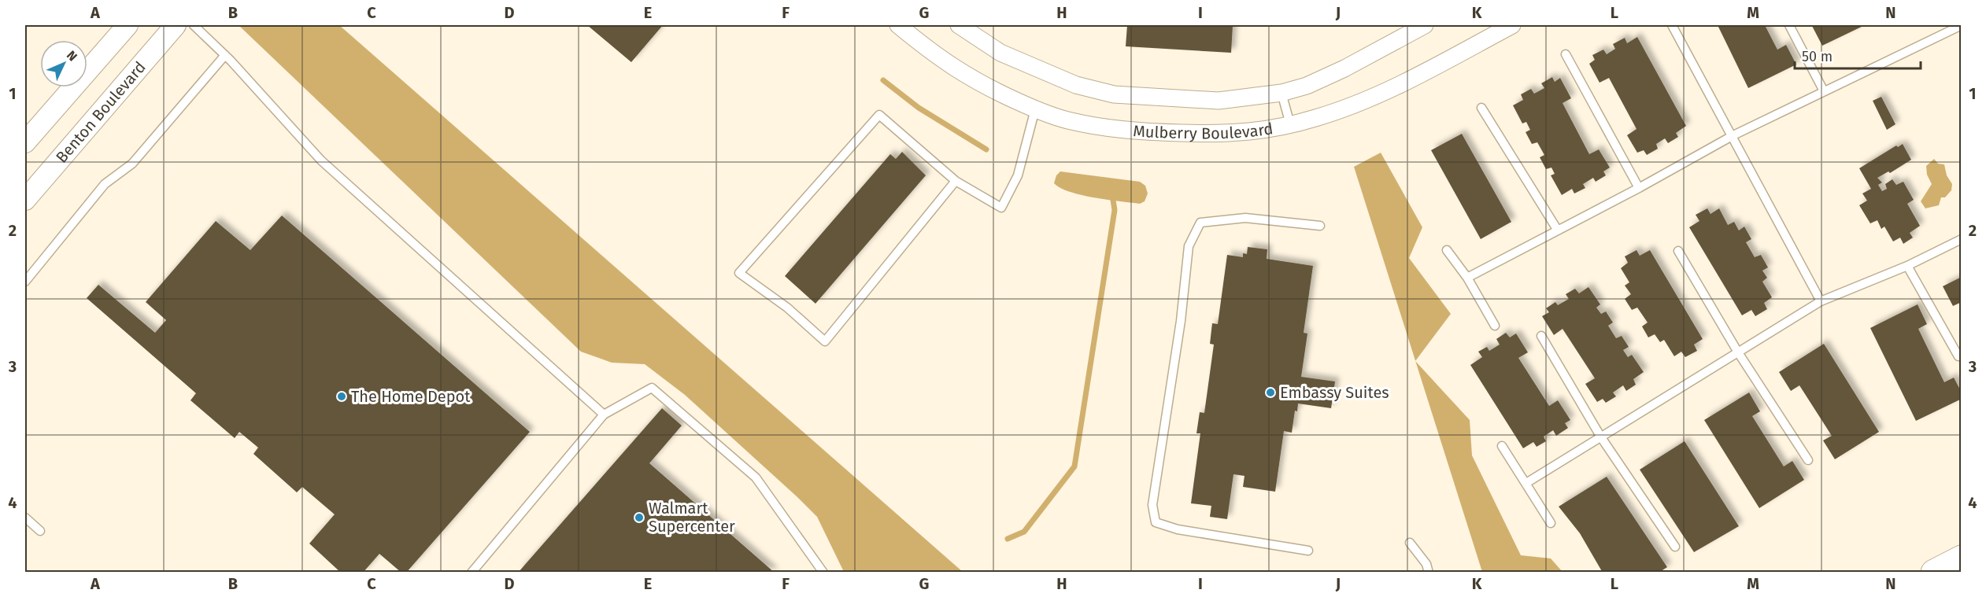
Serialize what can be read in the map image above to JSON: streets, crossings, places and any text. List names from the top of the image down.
{
  "streets": {
    "street": ["Benton Boulevard", "Mulberry Boulevard"]
  },
  "places": ["Embassy Suites", "The Home Depot", "Walmart Supercenter"],
  "scale_bar": "50 m",
  "north": "top right",
  "grid": {
    "columns": [
      "A",
      "B",
      "C",
      "D",
      "E",
      "F",
      "G",
      "H",
      "I",
      "J",
      "K",
      "L",
      "M",
      "N"
    ],
    "rows": [
      "1",
      "2",
      "3",
      "4"
    ]
  }
}
